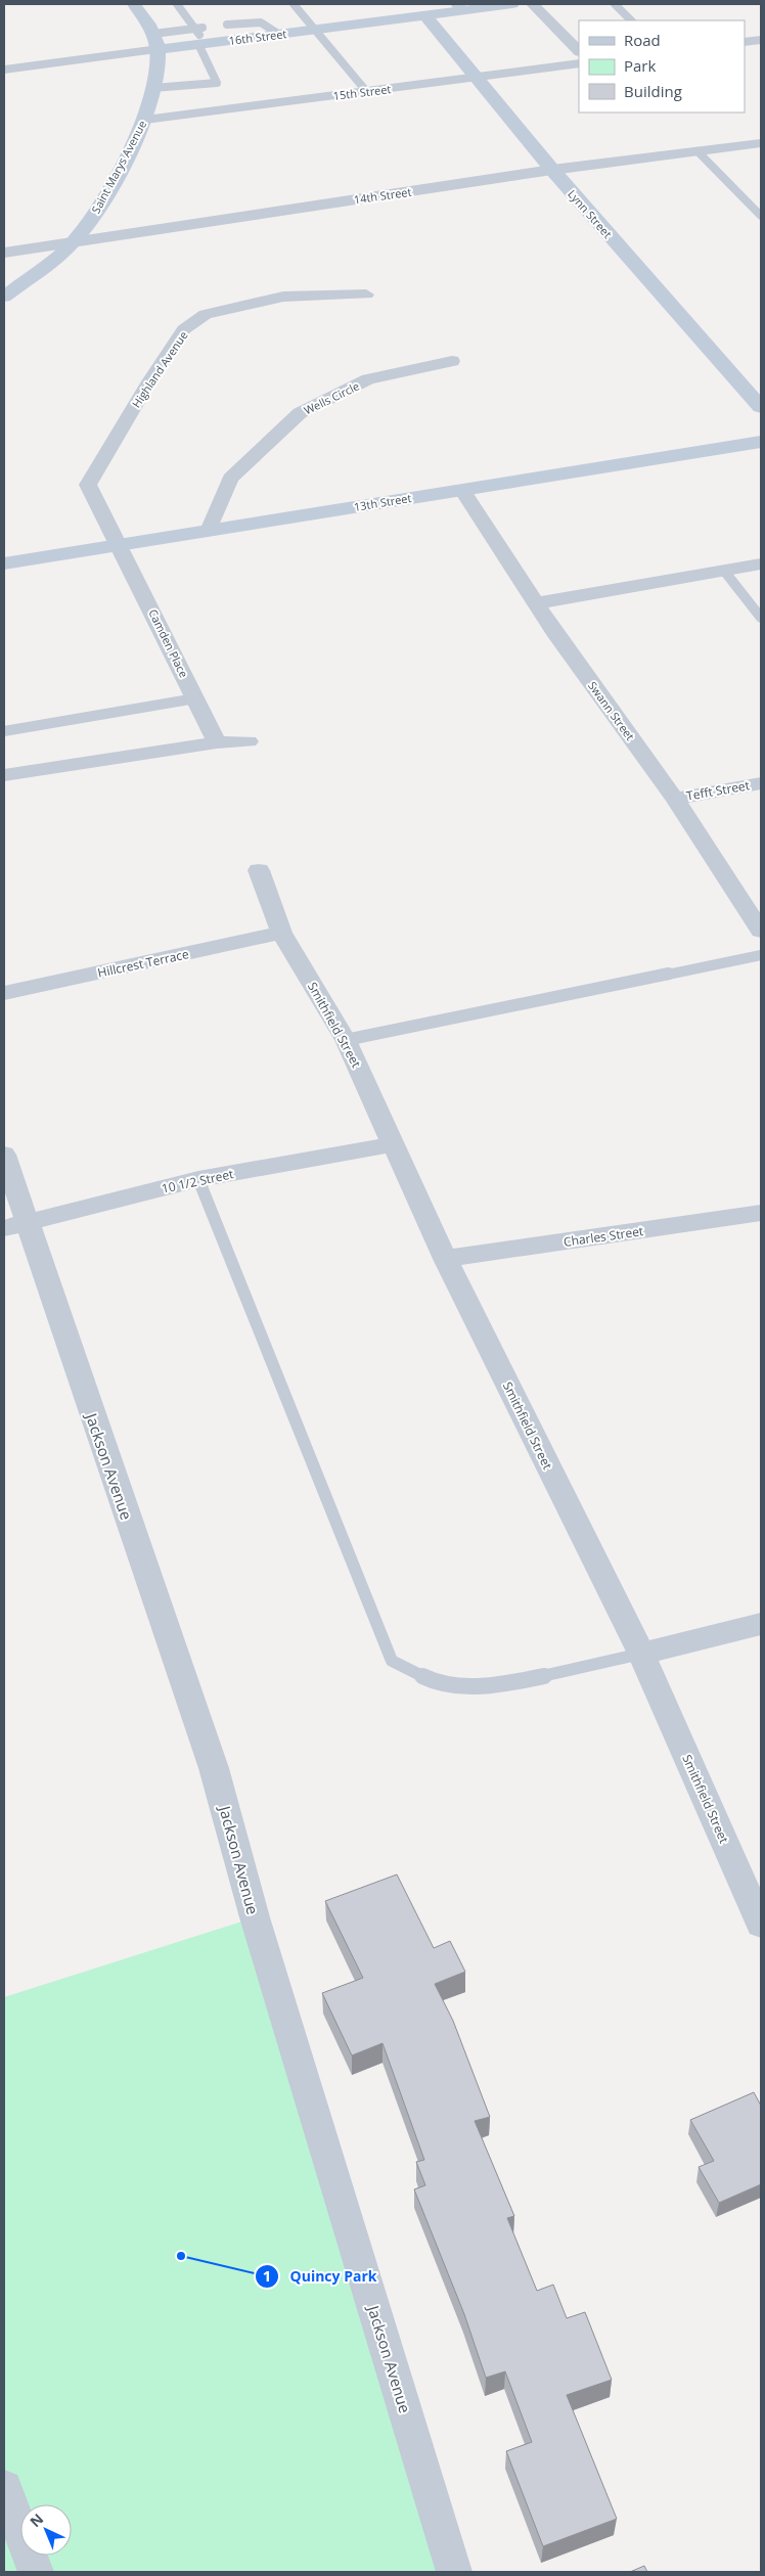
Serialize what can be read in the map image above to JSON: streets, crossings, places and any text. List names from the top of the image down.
{
  "streets": {
    "street": [
      "16th Street",
      "15th Street",
      "Saint Marys Avenue",
      "14th Street",
      "Lynn Street",
      "Highland Avenue",
      "Wells Circle",
      "13th Street",
      "Camden Place",
      "Swann Street",
      "Tefft Street",
      "Hillcrest Terrace",
      "Smithfield Street",
      "10 1/2 Street",
      "Charles Street",
      "Jackson Avenue"
    ]
  },
  "crossings": [
    ["16th Street", "Saint Marys Avenue"],
    ["16th Street", "Lynn Street"],
    ["15th Street", "Saint Marys Avenue"],
    ["15th Street", "Lynn Street"],
    ["Saint Marys Avenue", "14th Street"],
    ["14th Street", "Lynn Street"],
    ["Highland Avenue", "13th Street"],
    ["Highland Avenue", "Camden Place"],
    ["Wells Circle", "13th Street"],
    ["13th Street", "Camden Place"],
    ["13th Street", "Swann Street"],
    ["Swann Street", "Tefft Street"],
    ["Hillcrest Terrace", "Smithfield Street"],
    ["Smithfield Street", "10 1/2 Street"],
    ["Smithfield Street", "Charles Street"],
    ["10 1/2 Street", "Jackson Avenue"]
  ],
  "places": ["Quincy Park"],
  "legend": ["Road", "Park", "Building"],
  "north": "top left"
}
